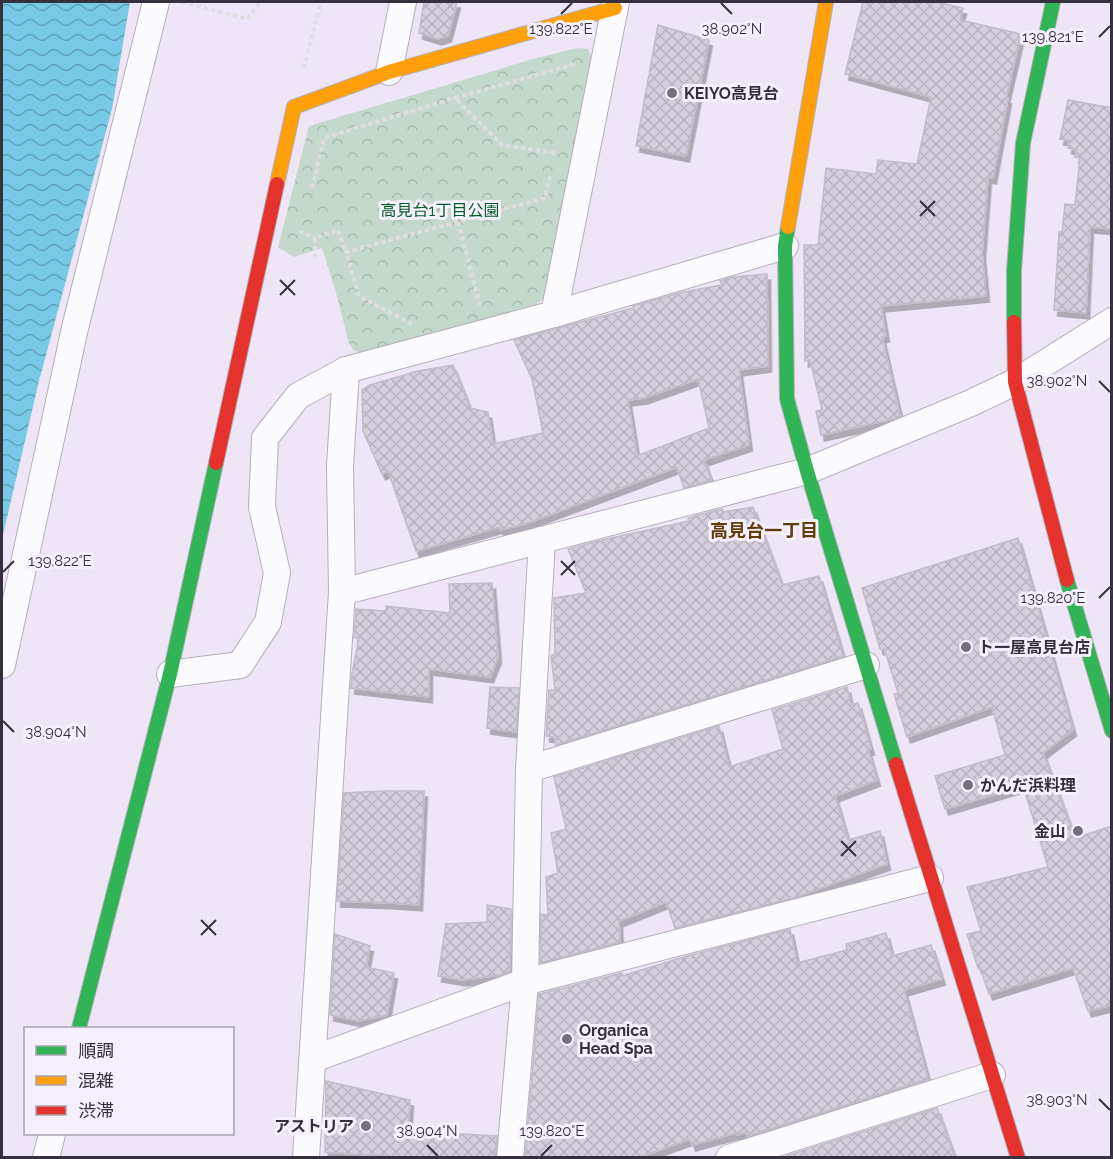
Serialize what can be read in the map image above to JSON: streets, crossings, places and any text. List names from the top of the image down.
{
  "districts": ["高見台一丁目"],
  "parks": ["高見台1丁目公園"],
  "places": [
    "KEIYO高見台",
    "ト一屋高見台店",
    "かんだ浜料理",
    "金山",
    "Organica Head Spa",
    "アストリア"
  ],
  "legend": ["順調", "混雑", "渋滞"],
  "coordinates": [
    "38.902°N",
    "139.822°E",
    "139.821°E",
    "139.820°E",
    "38.904°N",
    "38.903°N"
  ]
}
